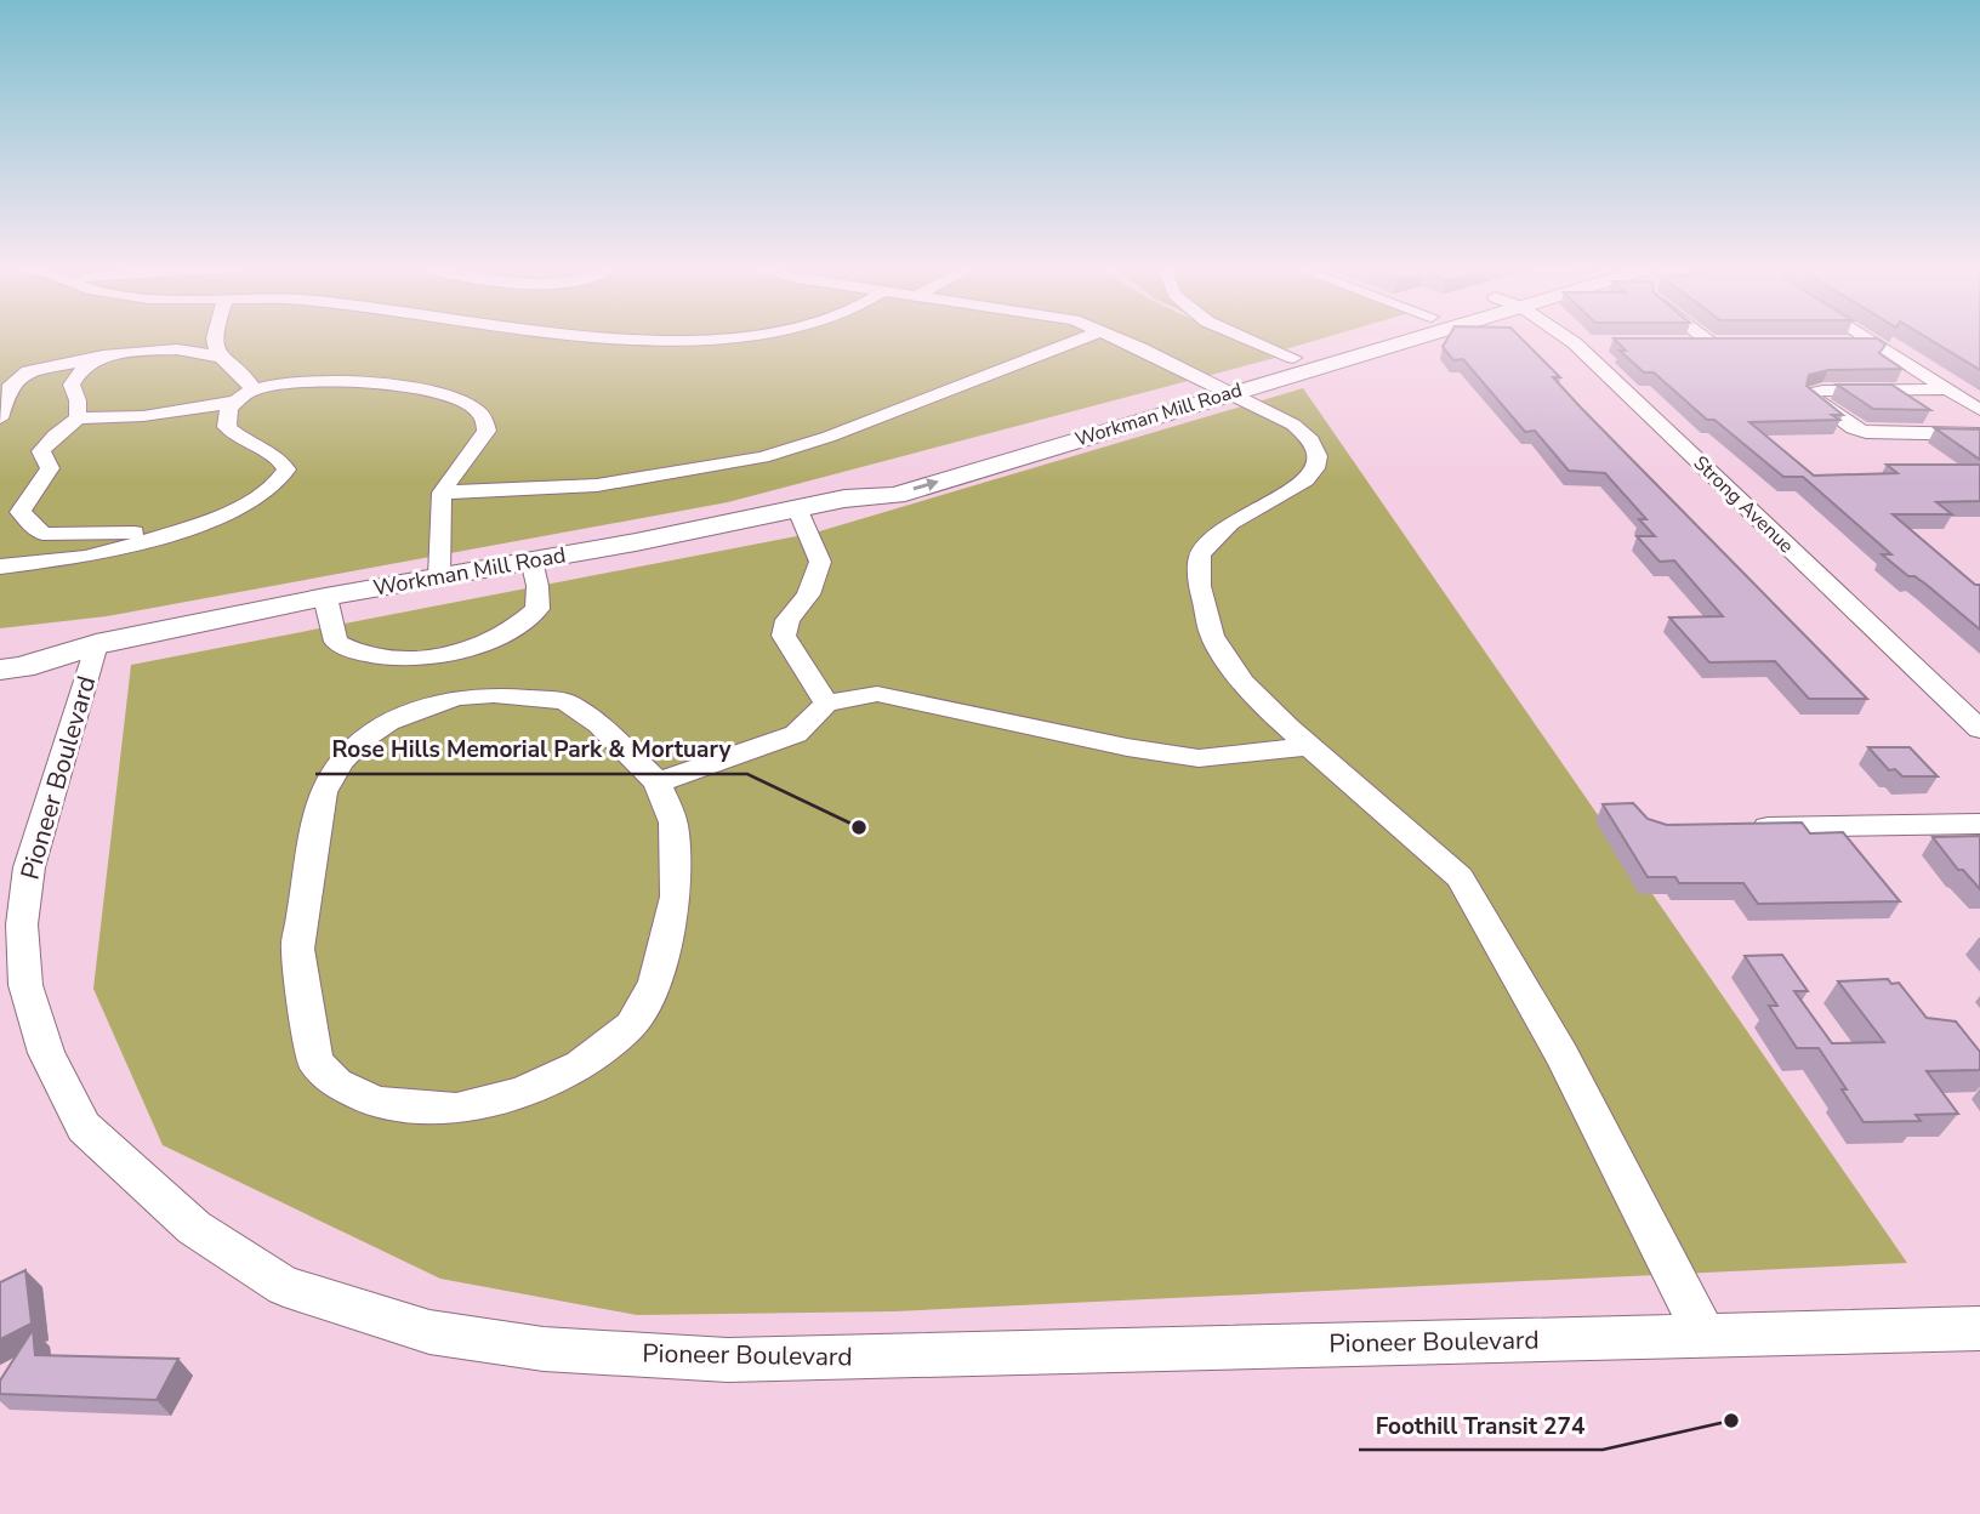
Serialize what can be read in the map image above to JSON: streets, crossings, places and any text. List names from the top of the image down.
{
  "streets": {
    "main road": ["Workman Mill Road"],
    "street": ["Strong Avenue", "Pioneer Boulevard"]
  },
  "crossings": [
    ["Workman Mill Road", "Pioneer Boulevard"]
  ],
  "places": ["Rose Hills Memorial Park & Mortuary", "Foothill Transit 274"]
}
